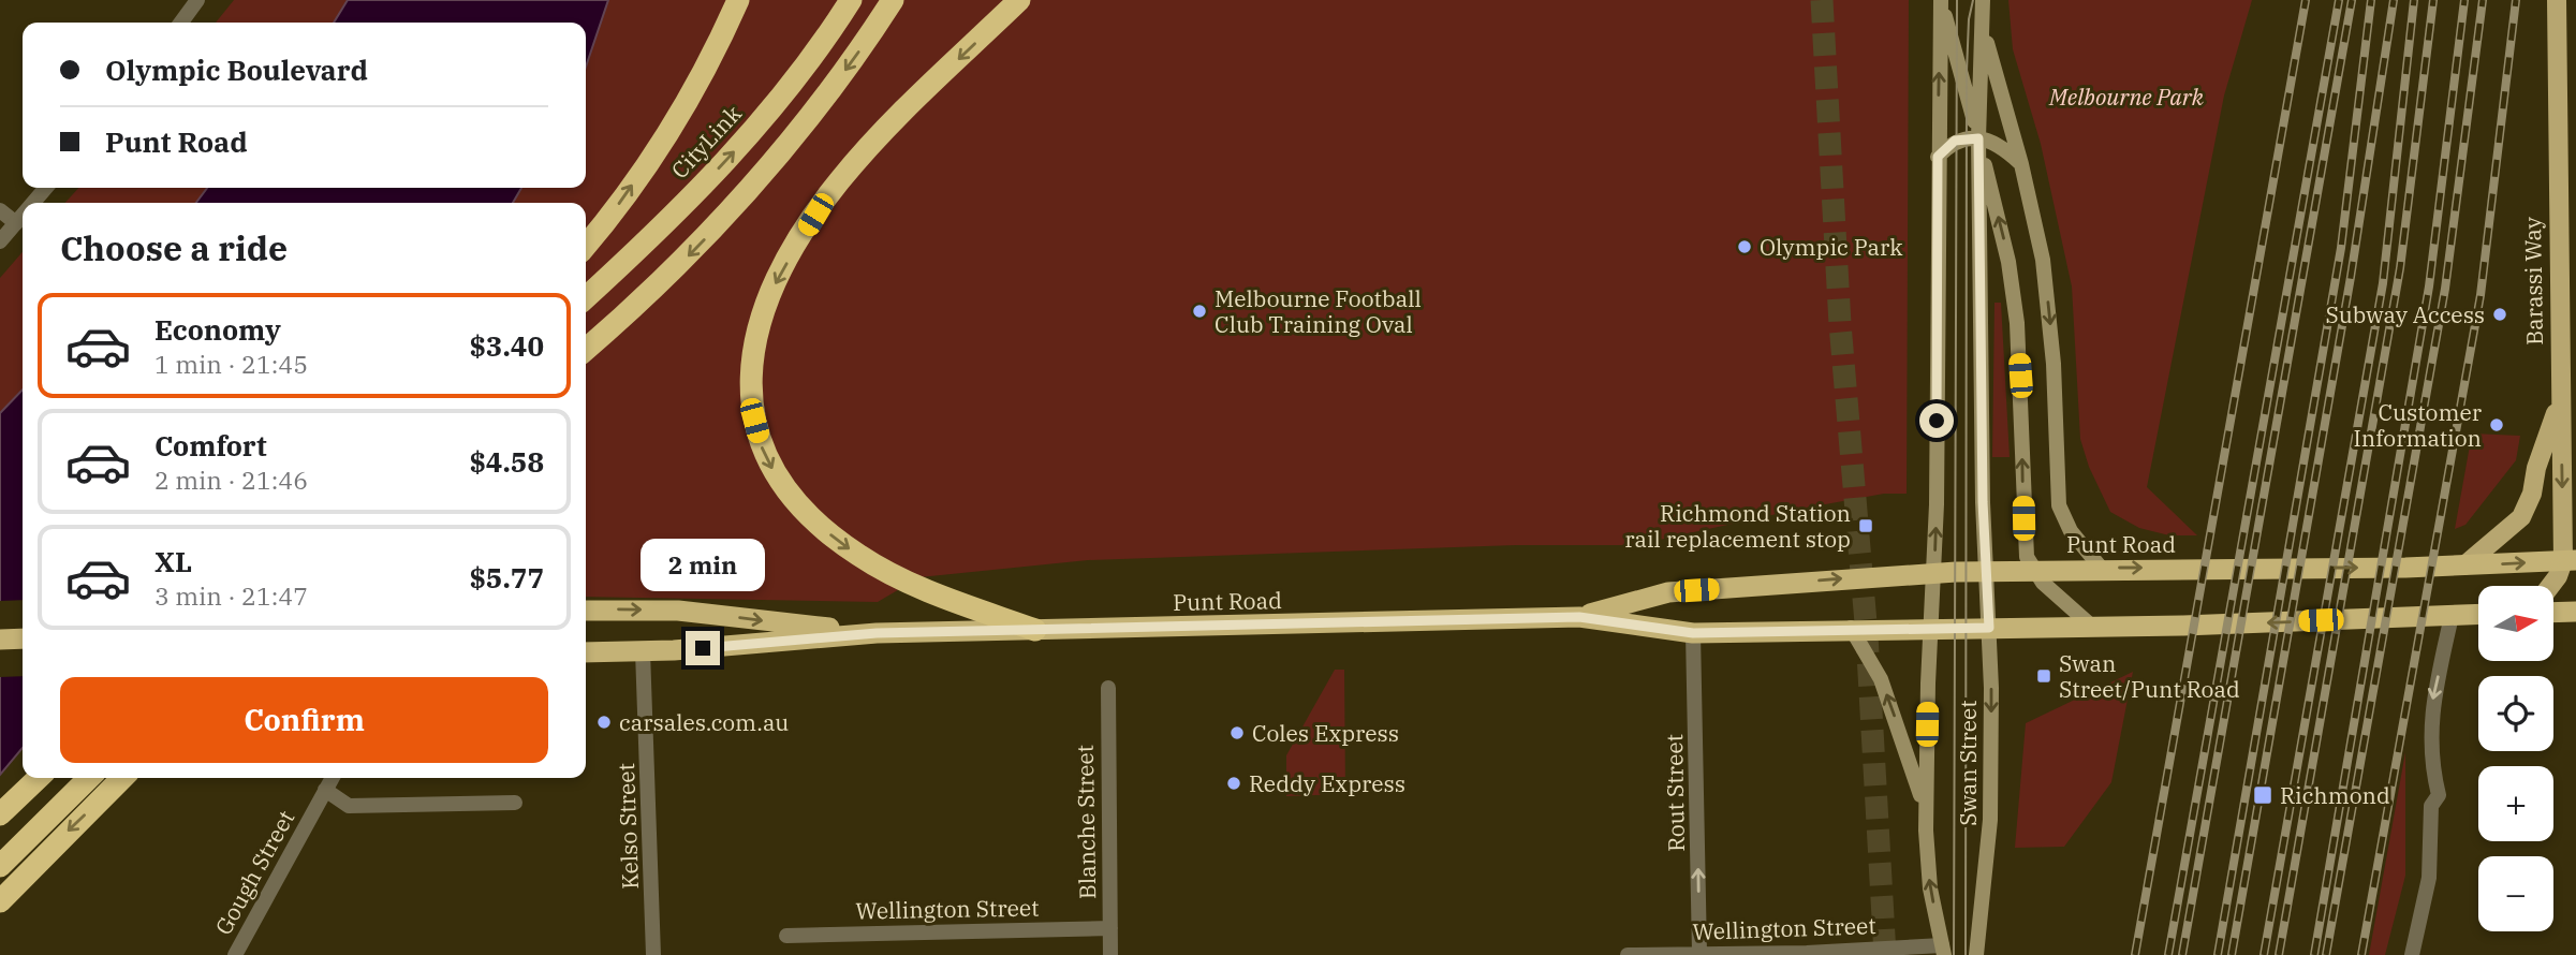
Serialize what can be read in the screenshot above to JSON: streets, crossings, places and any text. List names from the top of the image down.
{
  "streets": {
    "highway": ["CityLink", "Punt Road"],
    "main road": ["Barassi Way", "Swan Street"],
    "street": [
      "Rout Street",
      "Blanche Street",
      "Kelso Street",
      "Gough Street",
      "Wellington Street"
    ]
  },
  "crossings": [
    ["Barassi Way", "Punt Road"],
    ["Punt Road", "Swan Street"],
    ["Punt Road", "Rout Street"],
    ["Punt Road", "Kelso Street"],
    ["Swan Street", "Wellington Street"],
    ["Rout Street", "Wellington Street"],
    ["Blanche Street", "Wellington Street"]
  ],
  "one_way": ["Rout Street"],
  "parks": ["Melbourne Park"],
  "places": {
    "other": [
      "Olympic Park",
      "Melbourne Football Club Training Oval",
      "Subway Access",
      "Customer Information",
      "carsales.com.au",
      "Coles Express",
      "Reddy Express"
    ],
    "transit": ["Richmond Station rail replacement stop", "Swan Street/Punt Road", "Richmond"]
  },
  "north": "right",
  "page": {
    "banner": ["Olympic Boulevard", "Punt Road"],
    "heading": "Choose a ride",
    "list": [
      {
        "name": "Economy",
        "note": "1 min · 21:45",
        "value": "$3.40"
      },
      {
        "name": "Comfort",
        "note": "2 min · 21:46",
        "value": "$4.58"
      },
      {
        "name": "XL",
        "note": "3 min · 21:47",
        "value": "$5.77"
      }
    ],
    "bubble": "2 min",
    "map_buttons": ["+", "−"],
    "buttons": "Confirm"
  }
}
